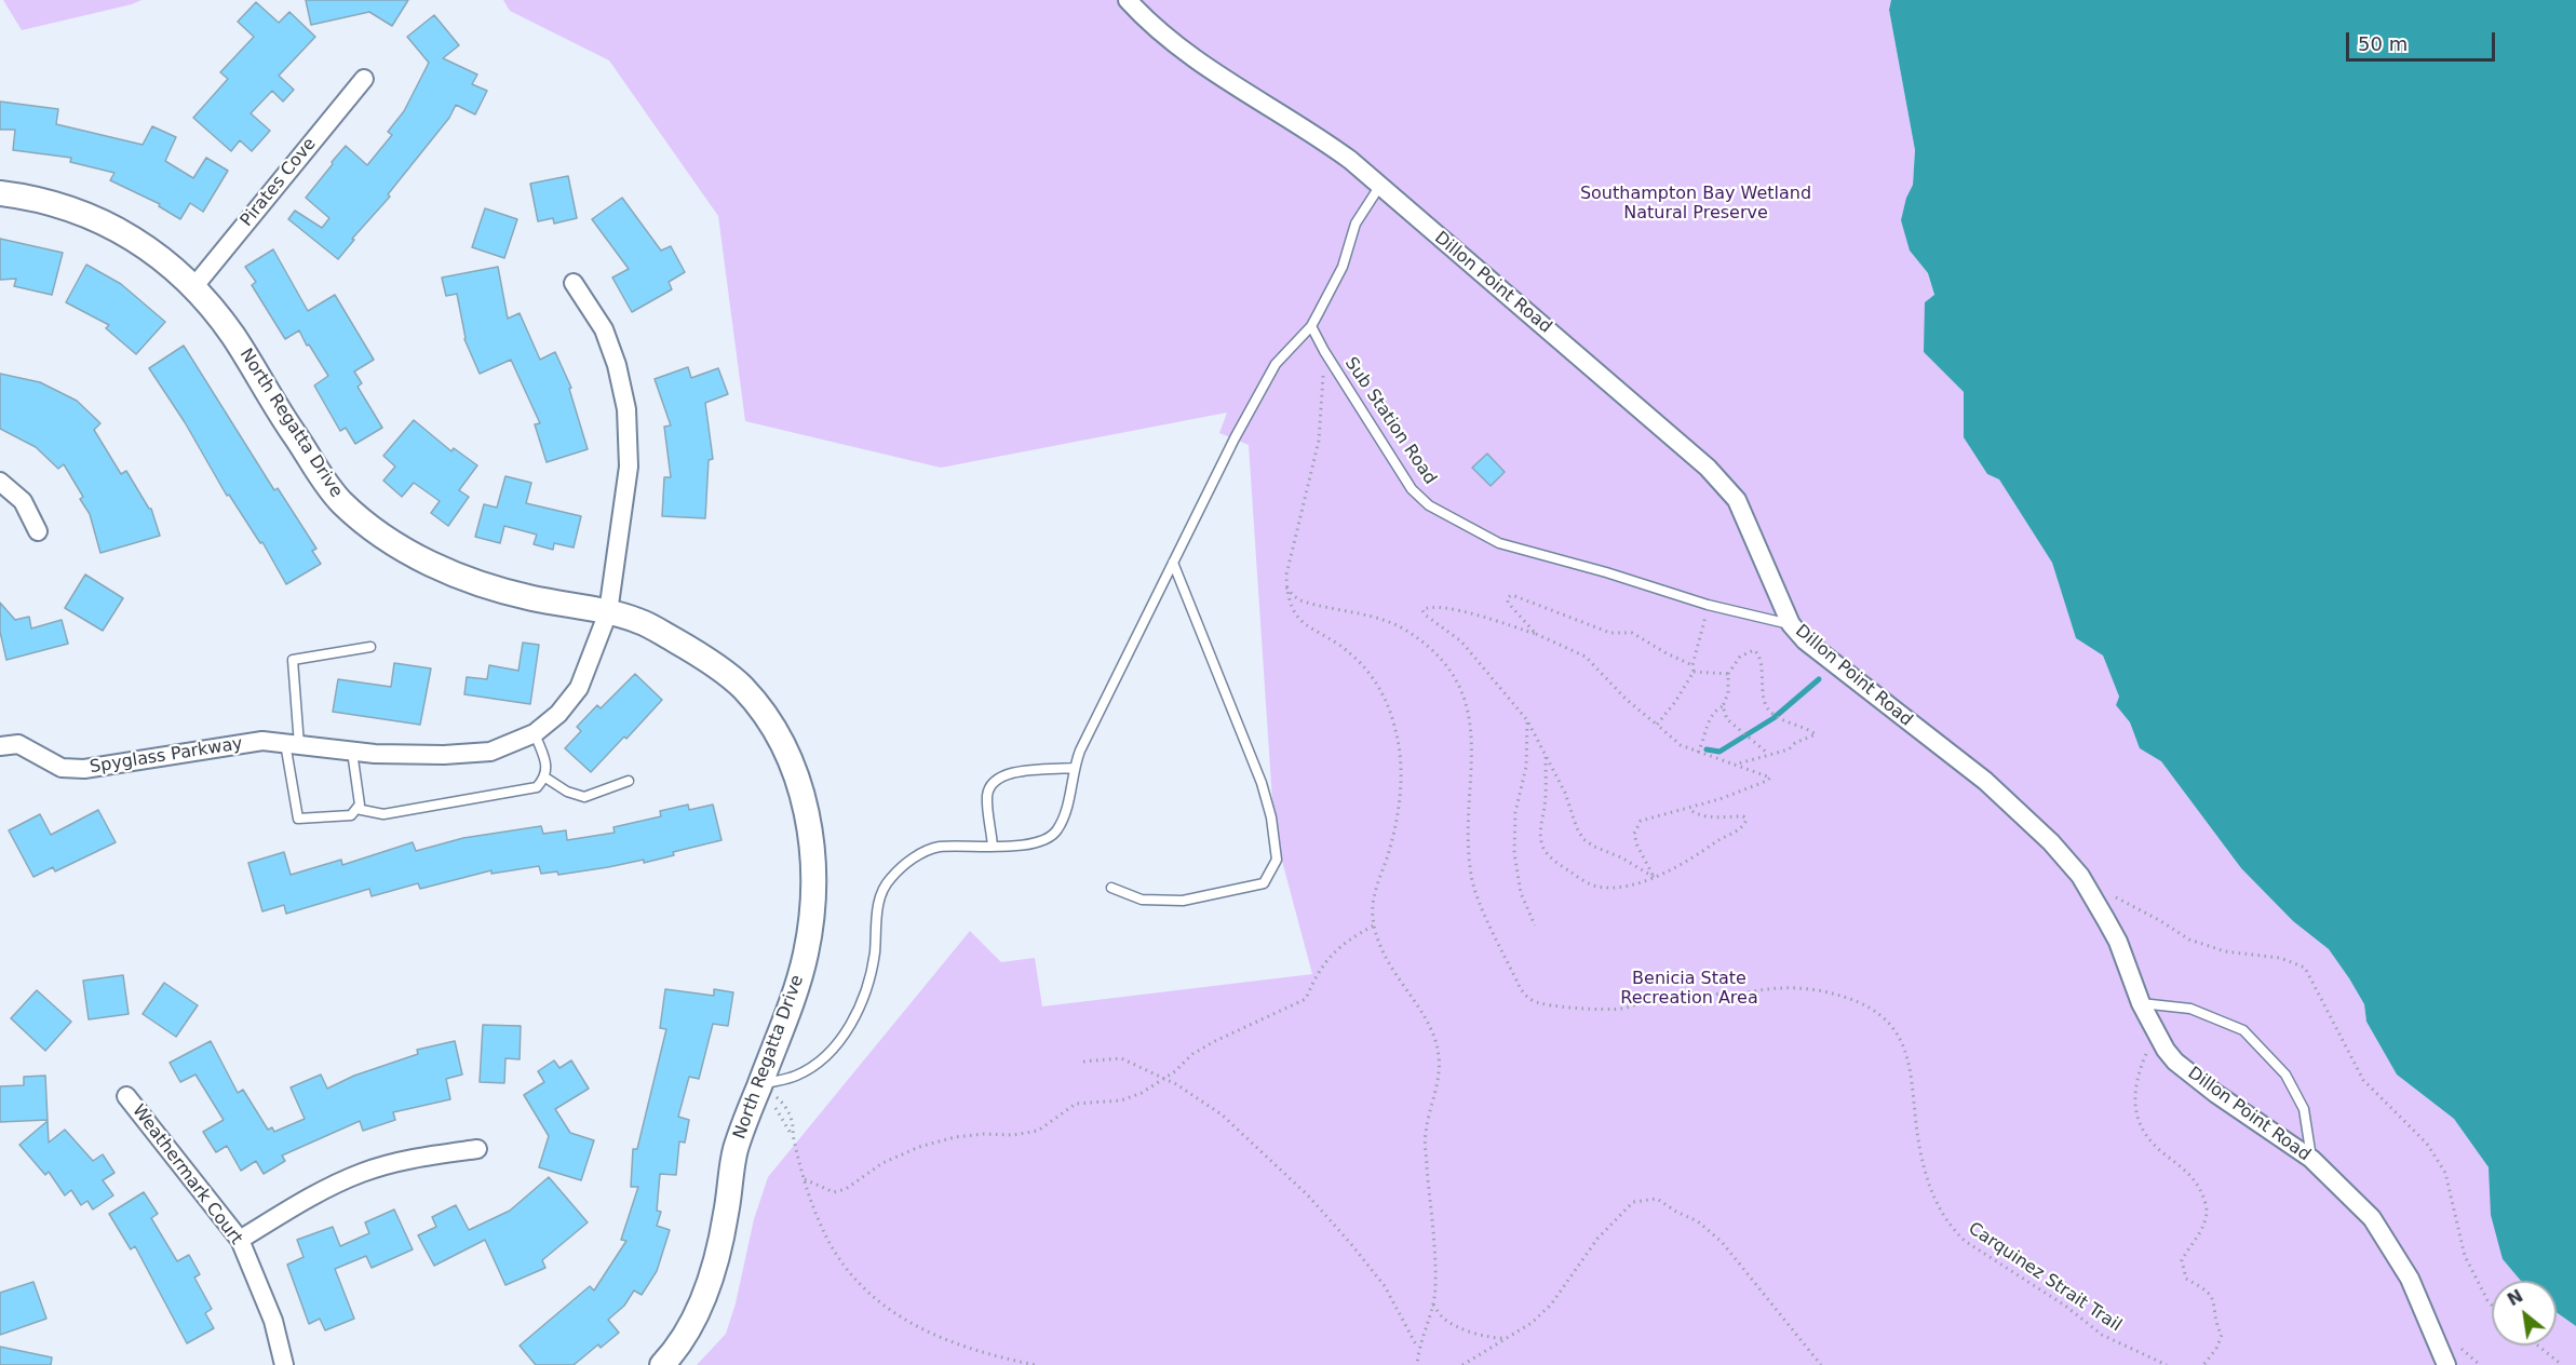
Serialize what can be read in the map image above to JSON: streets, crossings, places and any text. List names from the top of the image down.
{
  "streets": {
    "street": [
      "Pirates Cove",
      "Dillon Point Road",
      "North Regatta Drive",
      "Spyglass Parkway",
      "Weathermark Court"
    ],
    "lane": ["Sub Station Road"],
    "path": ["Carquinez Strait Trail"]
  },
  "crossings": [
    ["Pirates Cove", "North Regatta Drive"],
    ["Dillon Point Road", "Sub Station Road"]
  ],
  "parks": ["Southampton Bay Wetland Natural Preserve", "Benicia State Recreation Area"],
  "scale_bar": "50 m",
  "north": "top left"
}
